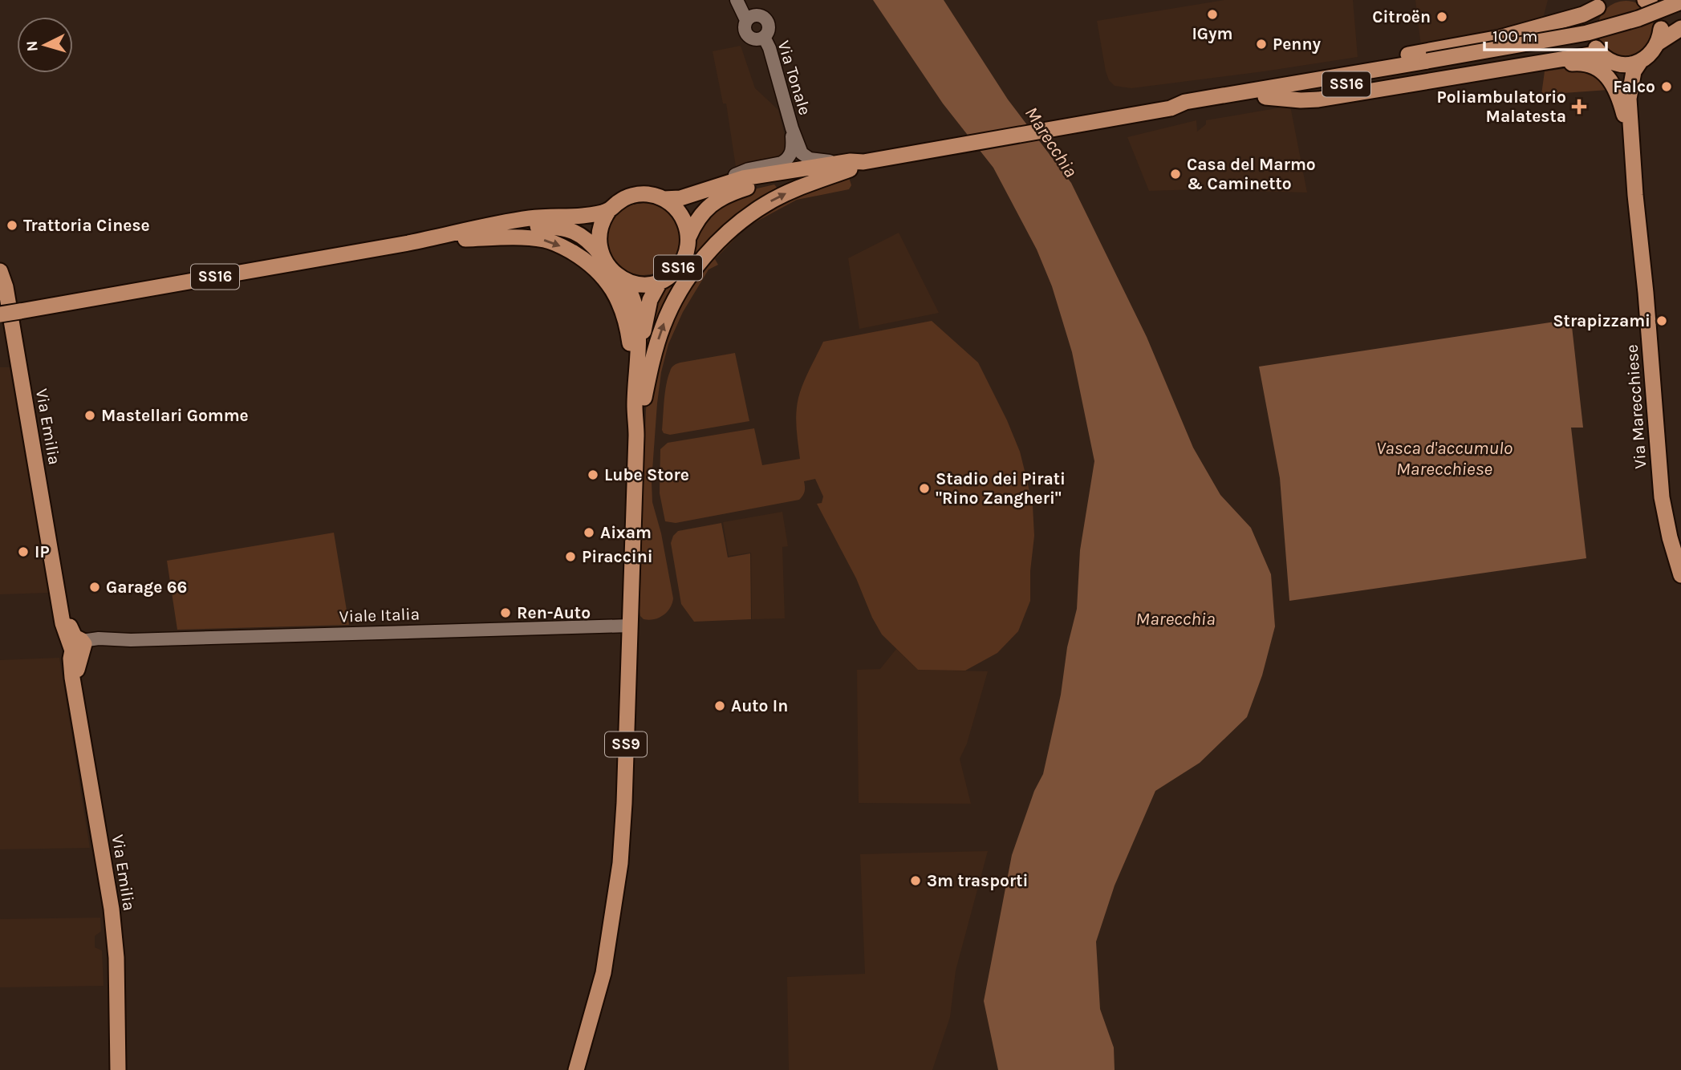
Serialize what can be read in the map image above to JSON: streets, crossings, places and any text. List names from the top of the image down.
{
  "streets": {
    "main road": [
      "SS16",
      "Via Marecchiese",
      "Via Emilia",
      "SS9"
    ],
    "street": ["Via Tonale", "Viale Italia"]
  },
  "crossings": [
    ["Via Tonale", "SS16"],
    ["SS16", "SS9"],
    ["Via Emilia", "Viale Italia"],
    ["Viale Italia", "SS9"]
  ],
  "water": ["Marecchia", "Vasca d'accumulo Marecchiese"],
  "places": {
    "other": [
      "IGym",
      "Citroën",
      "Penny",
      "Falco",
      "Casa del Marmo & Caminetto",
      "Trattoria Cinese",
      "Strapizzami",
      "Mastellari Gomme",
      "Lube Store",
      "Stadio dei Pirati \"Rino Zangheri\"",
      "Aixam",
      "IP",
      "Piraccini",
      "Garage 66",
      "Ren-Auto",
      "Auto In",
      "3m trasporti"
    ],
    "health": ["Poliambulatorio Malatesta"]
  },
  "scale_bar": "100 m",
  "north": "left"
}
